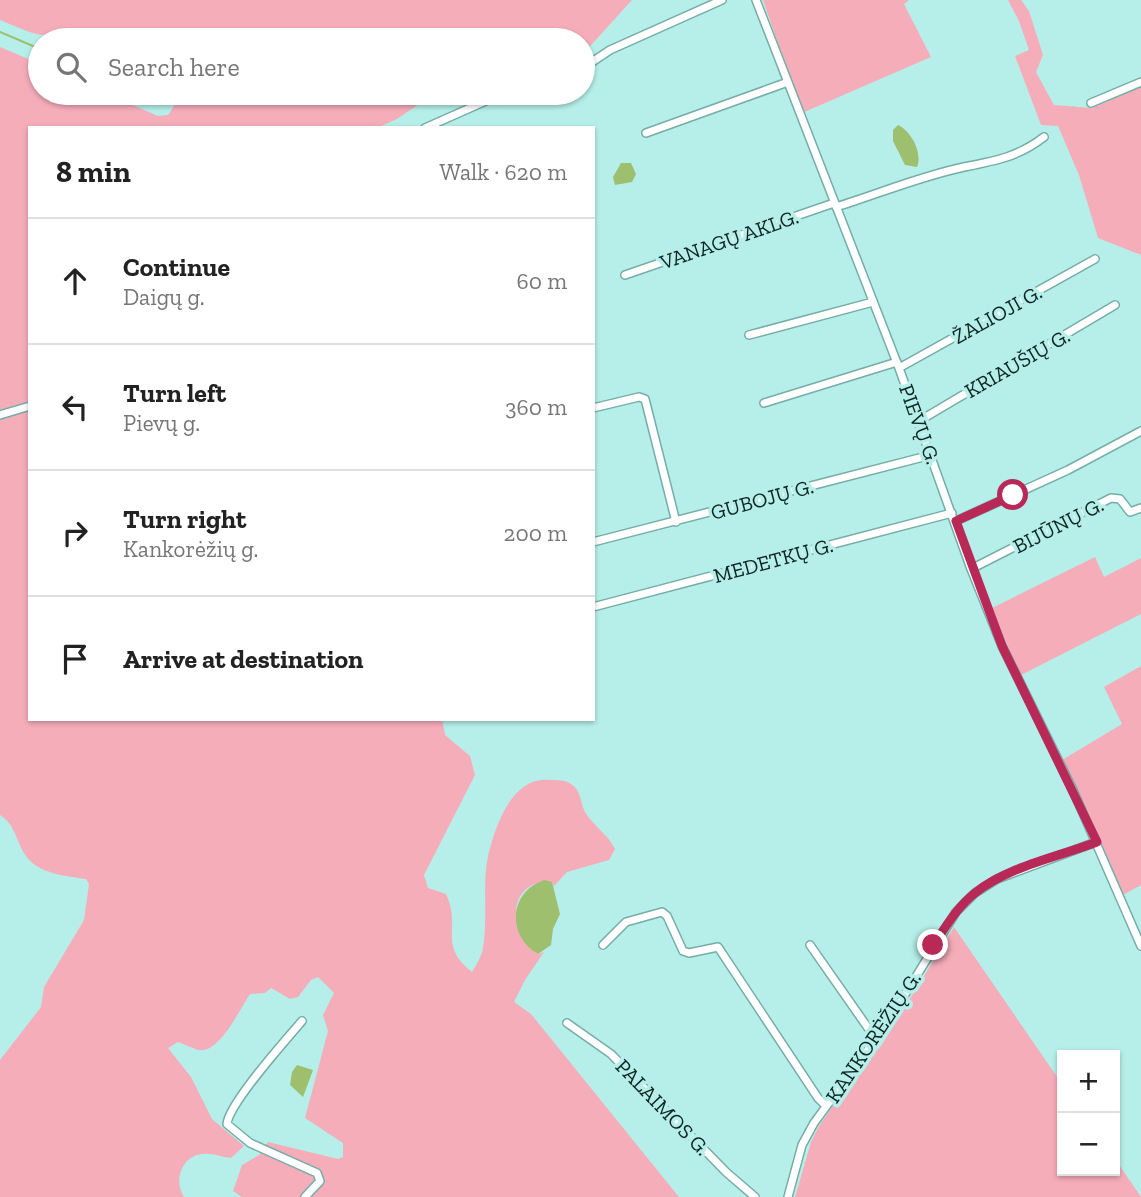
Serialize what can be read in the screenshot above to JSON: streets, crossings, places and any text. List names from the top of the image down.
{
  "streets": {
    "street": [
      "VANAGŲ AKLG.",
      "ŽALIOJI G.",
      "KRIAUŠIŲ G.",
      "PIEVŲ G.",
      "GUBOJŲ G.",
      "BIJŪNŲ G.",
      "MEDETKŲ G.",
      "KANKORĖŽIŲ G.",
      "PALAIMOS G."
    ]
  },
  "crossings": [
    ["VANAGŲ AKLG.", "PIEVŲ G."],
    ["ŽALIOJI G.", "PIEVŲ G."],
    ["KRIAUŠIŲ G.", "PIEVŲ G."],
    ["PIEVŲ G.", "GUBOJŲ G."],
    ["PIEVŲ G.", "BIJŪNŲ G."],
    ["PIEVŲ G.", "MEDETKŲ G."],
    ["PIEVŲ G.", "KANKORĖŽIŲ G."]
  ],
  "page": {
    "search": "Search here",
    "heading": ["8 min", "Walk · 620 m"],
    "list": [
      ["Continue", "Daigų g.", "60 m"],
      ["Turn left", "Pievų g.", "360 m"],
      ["Turn right", "Kankorėžių g.", "200 m"],
      "Arrive at destination"
    ],
    "map_buttons": ["+", "−"]
  }
}
